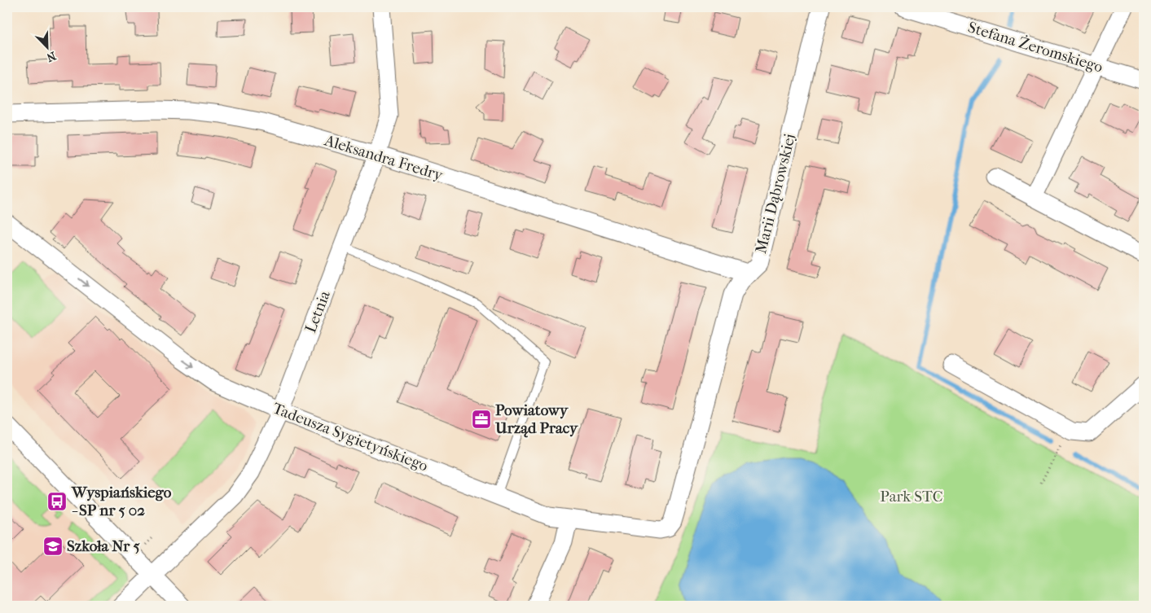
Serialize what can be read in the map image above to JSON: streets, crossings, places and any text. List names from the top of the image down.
{
  "streets": {
    "street": [
      "Stefana Żeromskiego",
      "Aleksandra Fredry",
      "Marii Dąbrowskiej",
      "Letnia",
      "Tadeusza Sygietyńskiego"
    ]
  },
  "crossings": [
    ["Aleksandra Fredry", "Marii Dąbrowskiej"],
    ["Aleksandra Fredry", "Letnia"],
    ["Marii Dąbrowskiej", "Tadeusza Sygietyńskiego"],
    ["Letnia", "Tadeusza Sygietyńskiego"]
  ],
  "one_way": ["Tadeusza Sygietyńskiego"],
  "parks": ["Park STC"],
  "places": {
    "office": ["Powiatowy Urząd Pracy"],
    "bus stop": ["Wyspiańskiego - SP nr 5 02"],
    "school or university": ["Szkoła Nr 5"]
  },
  "north": "bottom right"
}
